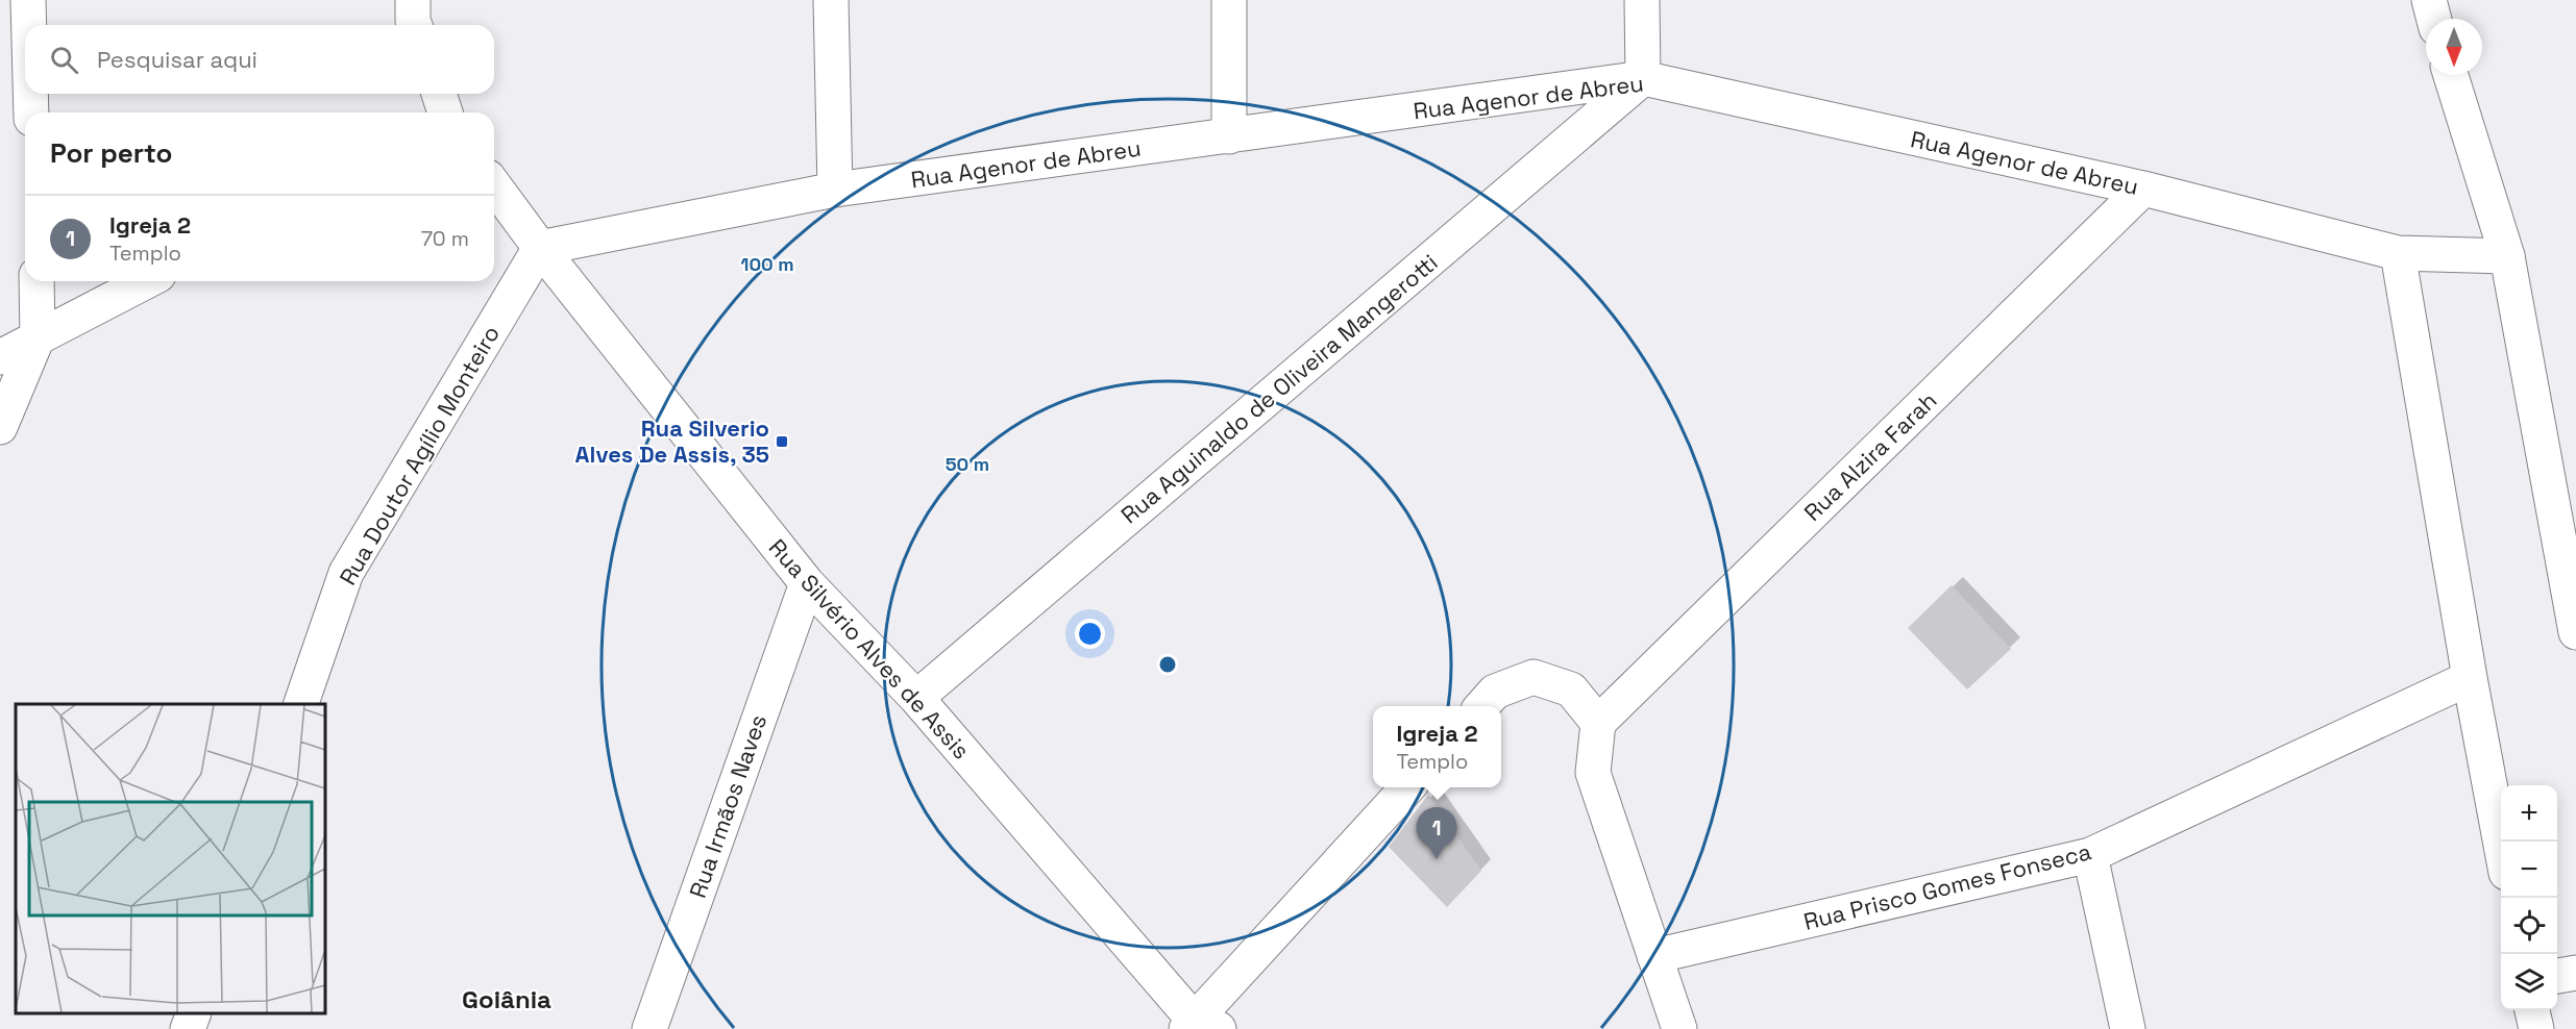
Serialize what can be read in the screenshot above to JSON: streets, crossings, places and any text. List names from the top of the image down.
{
  "streets": {
    "street": [
      "Rua Agenor de Abreu",
      "Rua Aguinaldo de Oliveira Mangerotti",
      "Rua Doutor Agílio Monteiro",
      "Rua Alzira Farah",
      "Rua Silvério Alves de Assis",
      "Rua Irmãos Naves",
      "Rua Prisco Gomes Fonseca"
    ]
  },
  "crossings": [
    ["Rua Agenor de Abreu", "Rua Aguinaldo de Oliveira Mangerotti"],
    ["Rua Agenor de Abreu", "Rua Doutor Agílio Monteiro"],
    ["Rua Agenor de Abreu", "Rua Alzira Farah"],
    ["Rua Agenor de Abreu", "Rua Silvério Alves de Assis"],
    ["Rua Aguinaldo de Oliveira Mangerotti", "Rua Silvério Alves de Assis"],
    ["Rua Doutor Agílio Monteiro", "Rua Silvério Alves de Assis"],
    ["Rua Silvério Alves de Assis", "Rua Irmãos Naves"]
  ],
  "districts": ["Goiânia"],
  "places": {
    "transit": ["Rua Silverio Alves De Assis, 35"]
  },
  "north": "bottom",
  "page": {
    "search": "Pesquisar aqui",
    "heading": "Por perto",
    "list": [
      {
        "mark": "1",
        "name": "Igreja 2",
        "note": "Templo",
        "value": "70 m"
      }
    ],
    "popup": ["Igreja 2", "Templo"],
    "map_buttons": ["+", "−"],
    "pins": "1"
  },
  "rings": ["100 m", "50 m"]
}
